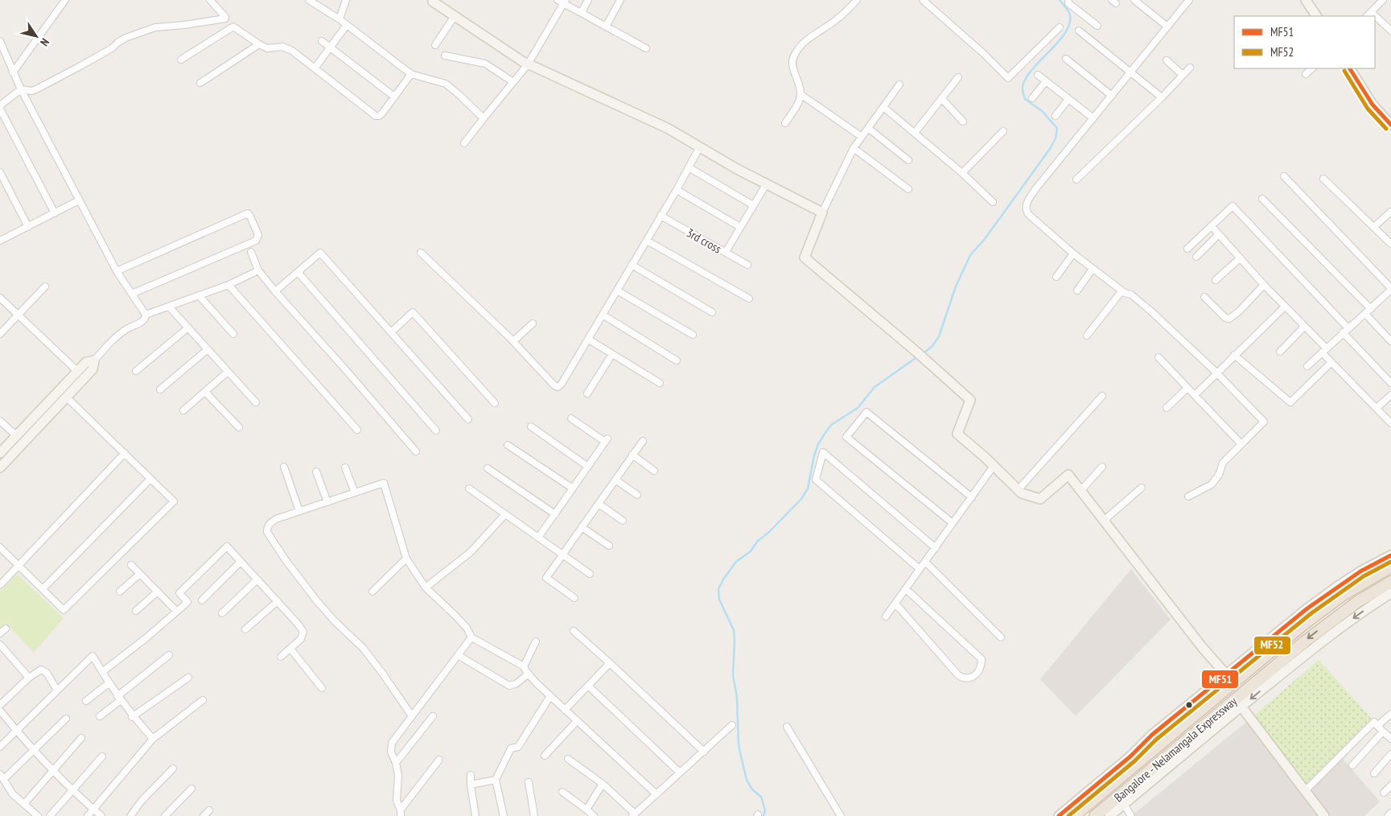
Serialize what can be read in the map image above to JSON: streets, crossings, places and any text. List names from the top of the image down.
{
  "streets": {
    "highway": ["Bangalore - Nelamangala Expressway"],
    "street": ["3rd cross"]
  },
  "lines": ["transit line MF51", "transit line MF52"],
  "legend": ["MF51", "MF52"],
  "north": "bottom right"
}
